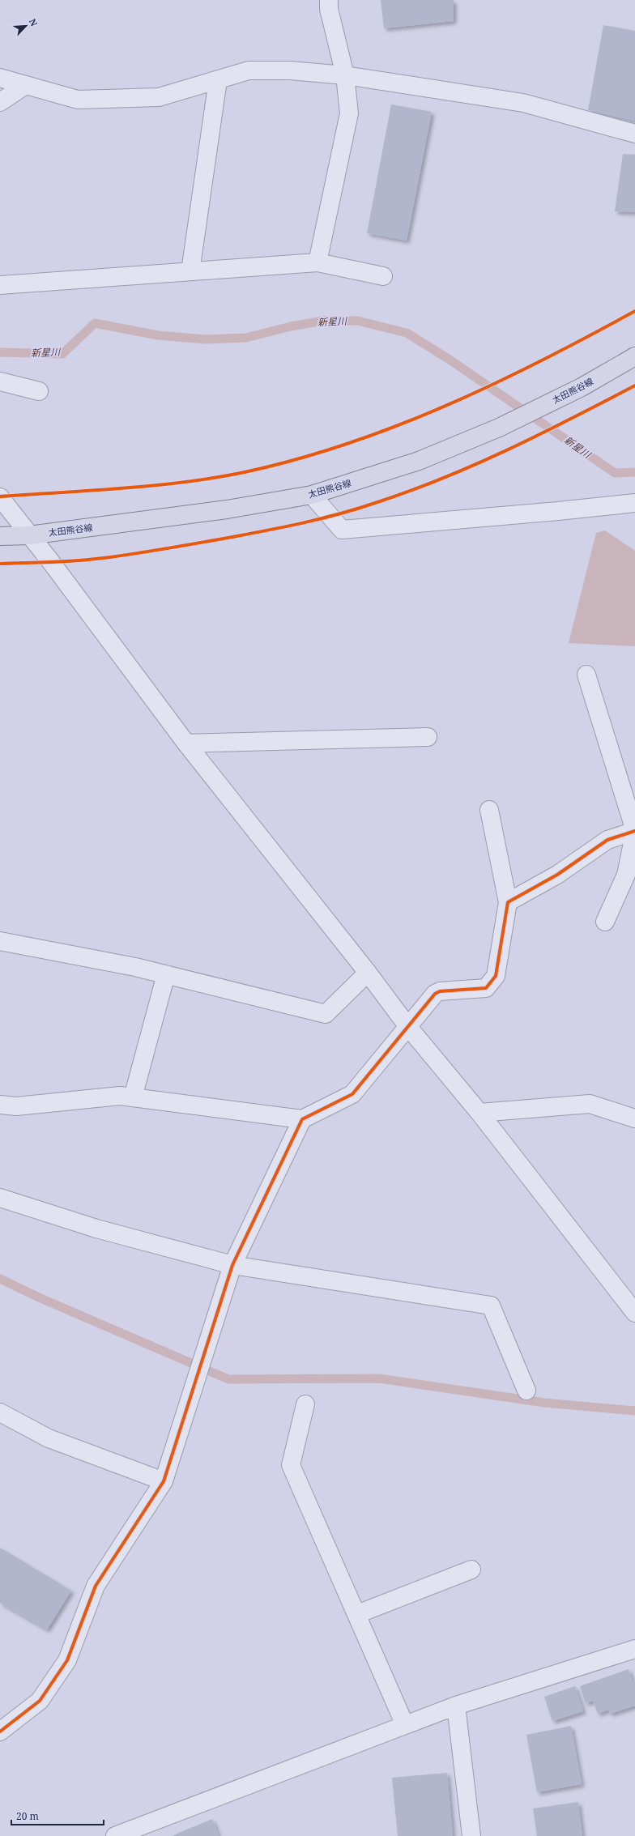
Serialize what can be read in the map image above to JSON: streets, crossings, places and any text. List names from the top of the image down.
{
  "streets": {
    "main road": ["太田熊谷線"]
  },
  "water": ["新星川"],
  "scale_bar": "20 m",
  "north": "top right"
}
